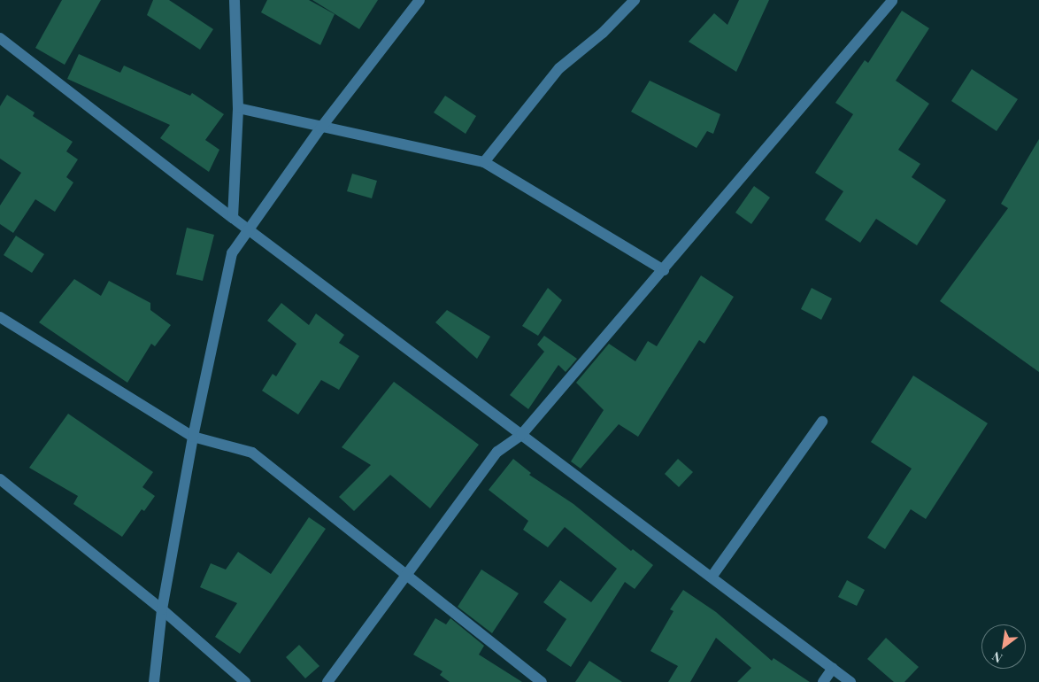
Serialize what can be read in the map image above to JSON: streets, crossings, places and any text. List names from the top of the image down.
{
  "north": "bottom left"
}
